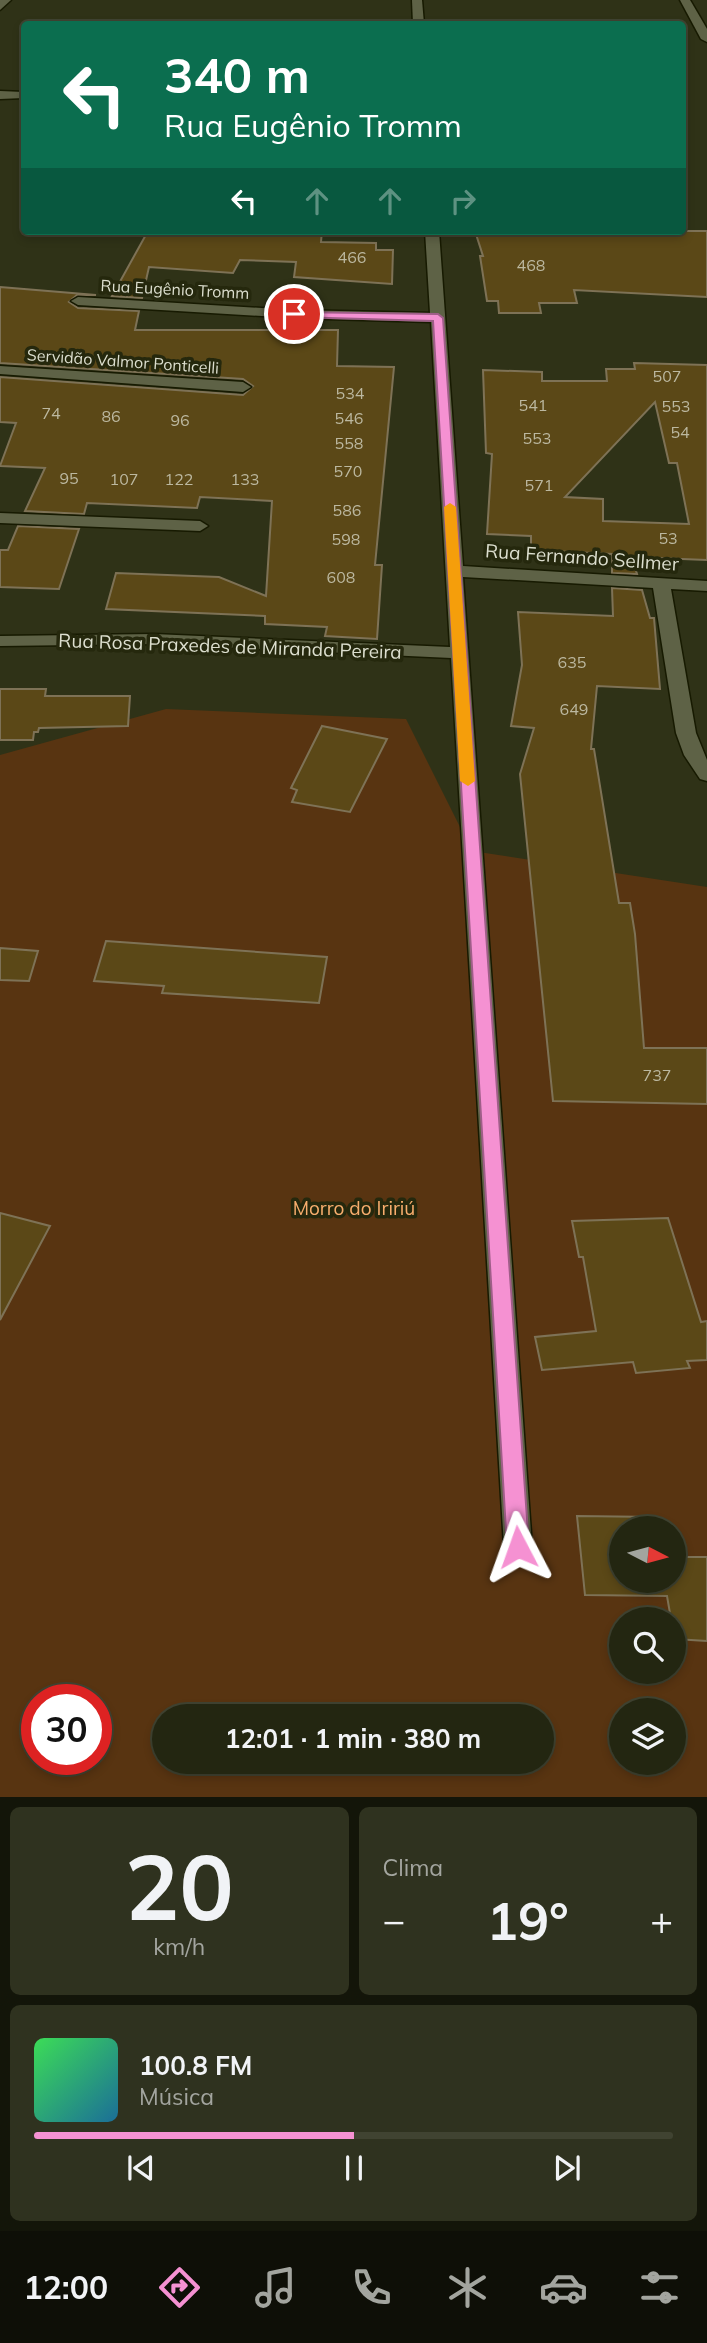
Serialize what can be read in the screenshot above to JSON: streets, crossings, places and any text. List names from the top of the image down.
{
  "streets": {
    "street": [
      "Rua Eugênio Tromm",
      "Servidão Valmor Ponticelli",
      "Rua Fernando Sellmer",
      "Rua Rosa Praxedes de Miranda Pereira"
    ]
  },
  "parks": ["Morro do Iririú"],
  "house_numbers": [
    "466",
    "468",
    "507",
    "534",
    "541",
    "553",
    "74",
    "86",
    "546",
    "96",
    "54",
    "553",
    "558",
    "570",
    "95",
    "107",
    "122",
    "133",
    "571",
    "586",
    "53",
    "598",
    "608",
    "635",
    "649",
    "737"
  ],
  "north": "right",
  "page": {
    "turn": ["340 m", "Rua Eugênio Tromm"],
    "limit": "30",
    "trip": "12:01 · 1 min · 380 m",
    "tile": [
      ["20", "km/h"],
      "Clima"
    ],
    "heat": ["−", "19°", "+"],
    "song": ["100.8 FM", "Música"],
    "tabs": "12:00"
  }
}
